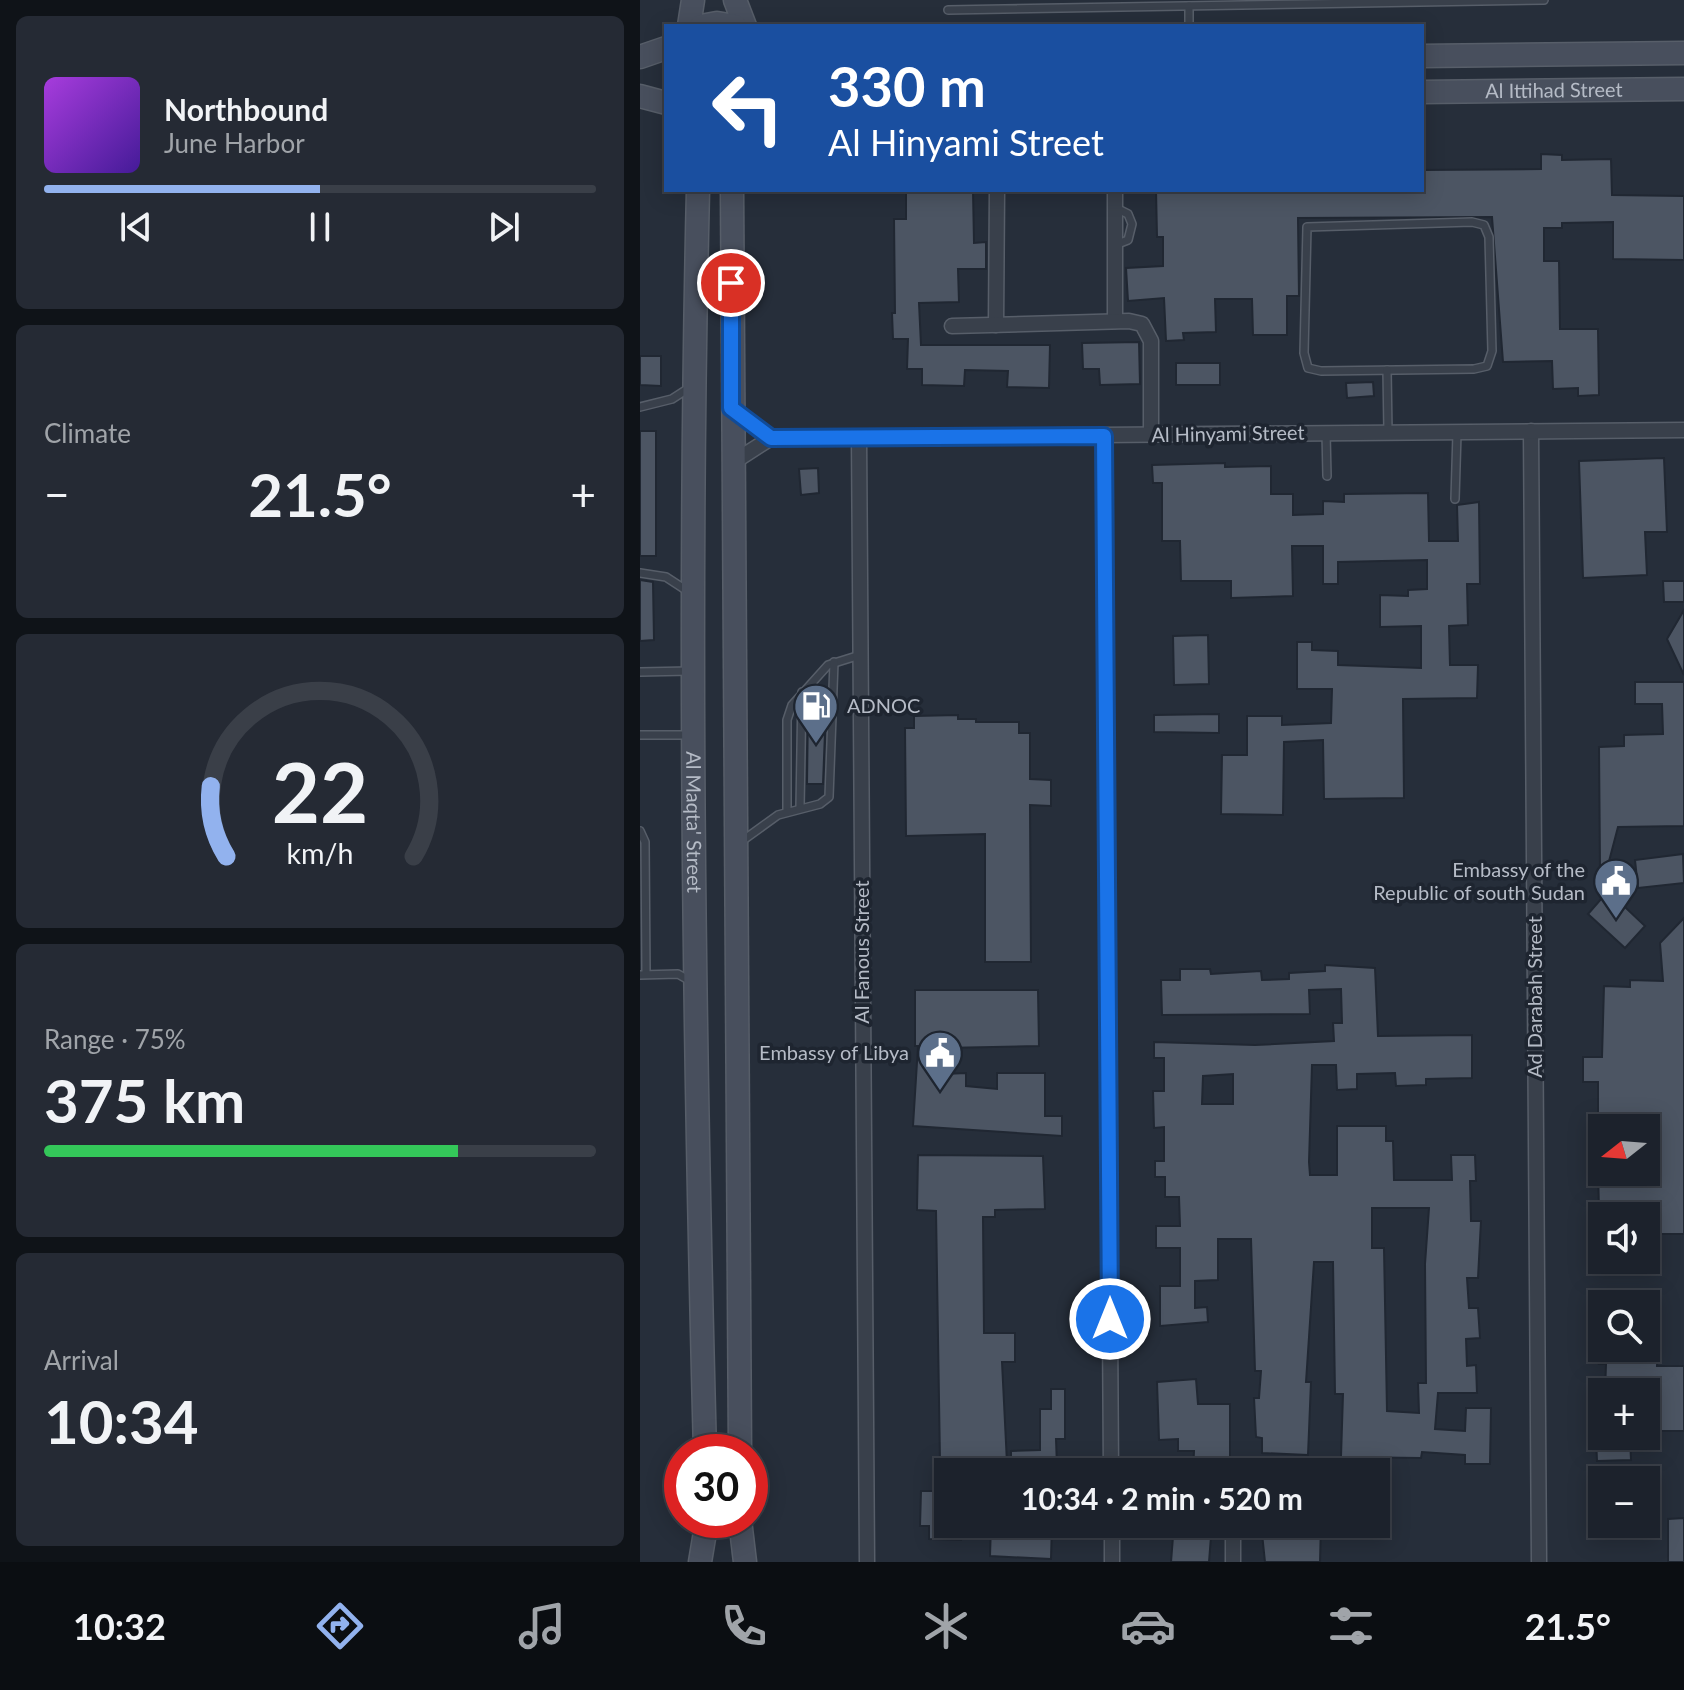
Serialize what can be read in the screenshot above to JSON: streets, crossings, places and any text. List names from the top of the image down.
{
  "streets": {
    "street": [
      "Al Ittihad Street",
      "Al Hinyami Street",
      "Al Maqta' Street",
      "Al Fanous Street",
      "Ad Darabah Street"
    ]
  },
  "crossings": [
    ["Al Hinyami Street", "Al Fanous Street"],
    ["Al Hinyami Street", "Ad Darabah Street"]
  ],
  "places": {
    "fuel station": ["ADNOC"],
    "public building": ["Embassy of the Republic of south Sudan", "Embassy of Libya"]
  },
  "north": "left",
  "page": {
    "turn": ["330 m", "Al Hinyami Street"],
    "song": ["Northbound", "June Harbor"],
    "tile": [
      "Climate",
      ["Range · 75%", "375 km"],
      ["Arrival", "10:34"]
    ],
    "heat": ["−", "21.5°", "+"],
    "map_buttons": ["+", "−"],
    "limit": "30",
    "trip": "10:34 · 2 min · 520 m",
    "tabs": ["10:32", "21.5°"],
    "gauge": ["22", "km/h"]
  }
}
